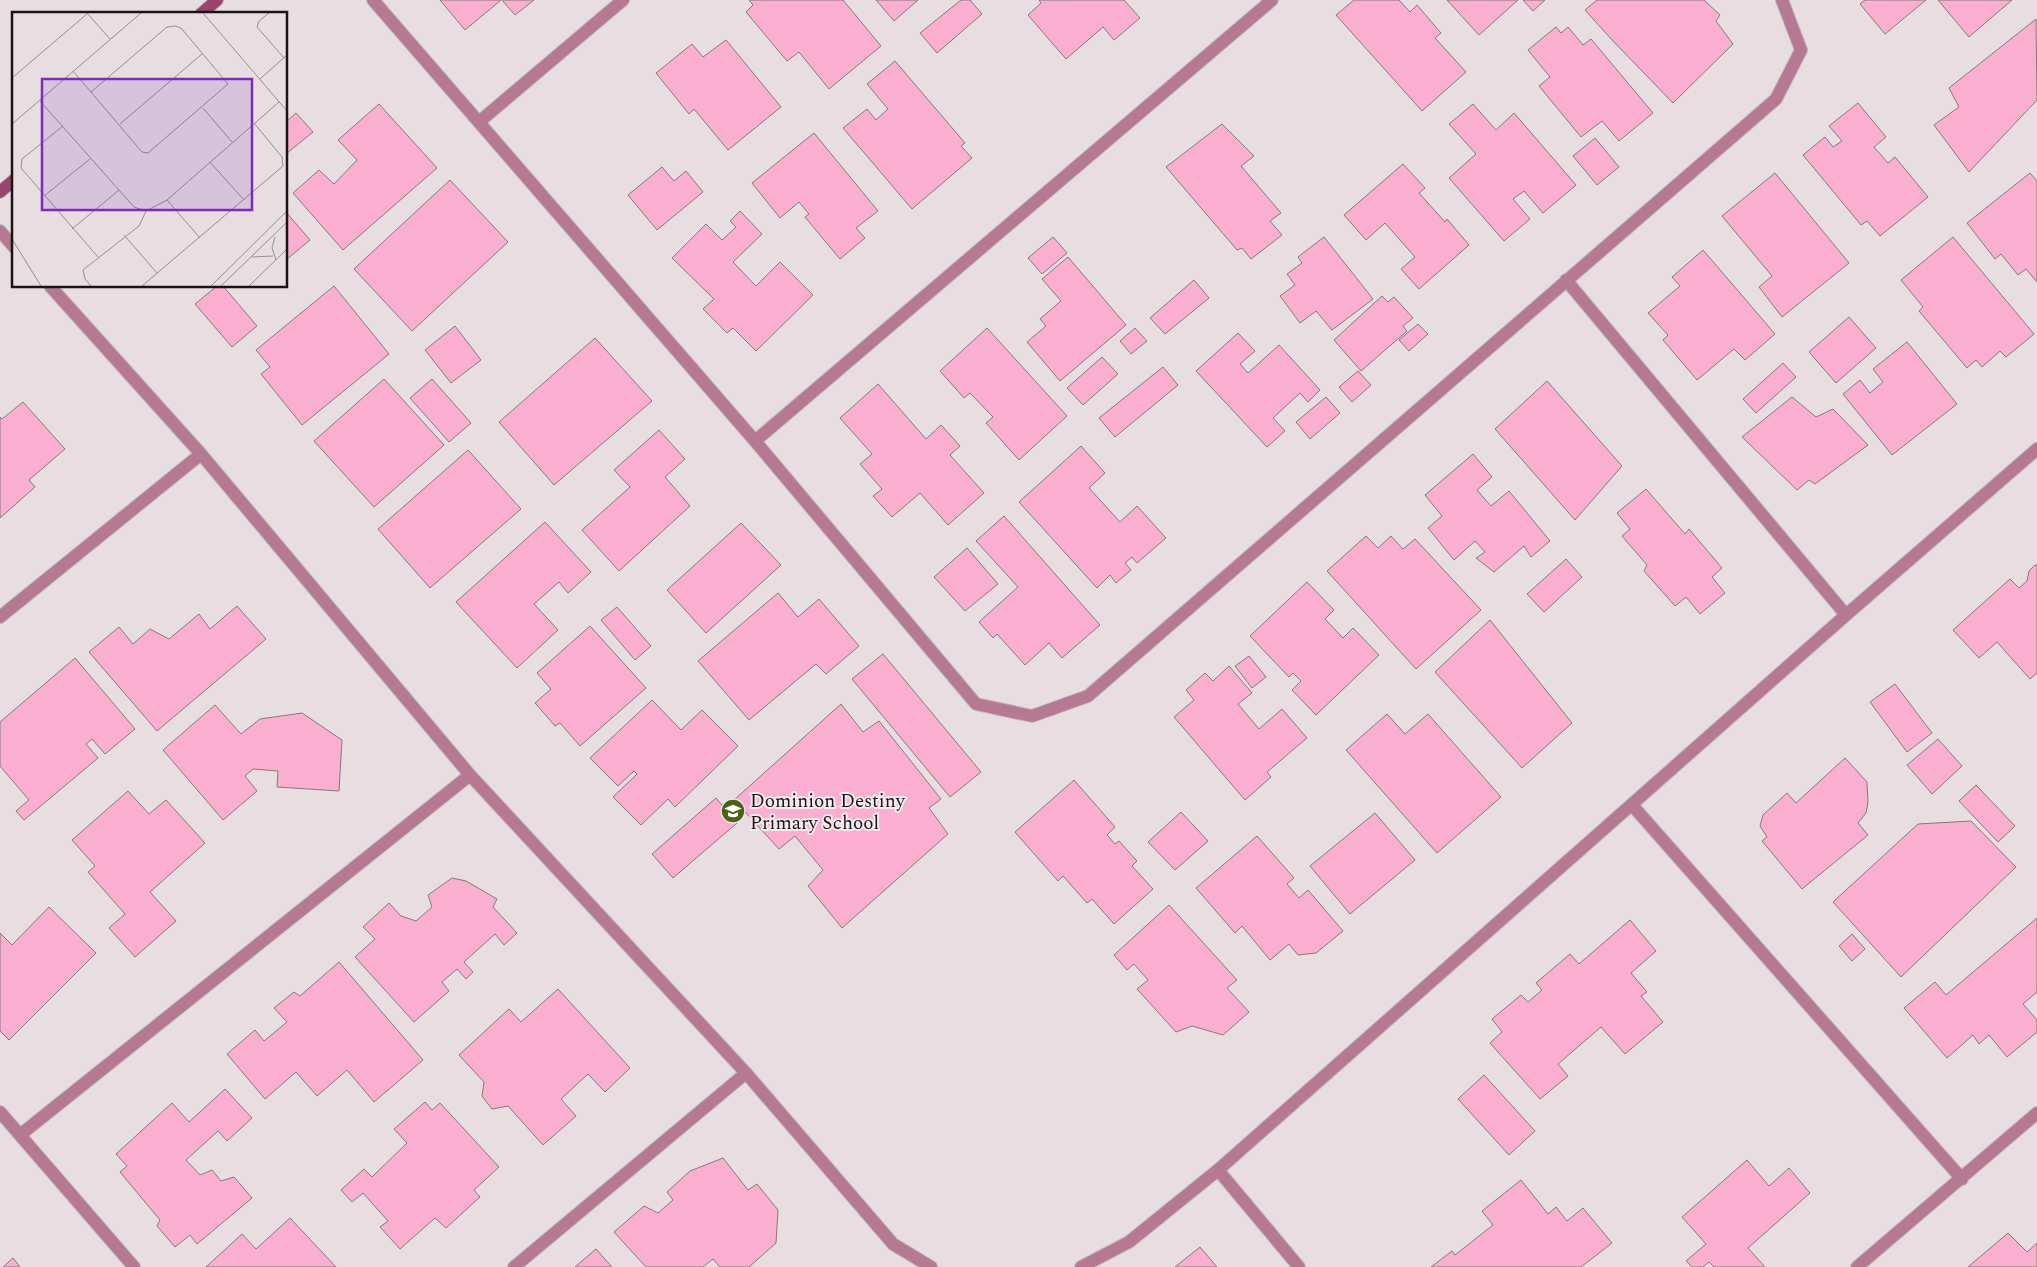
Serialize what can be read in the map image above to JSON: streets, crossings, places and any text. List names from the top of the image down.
{
  "places": {
    "school or university": ["Dominion Destiny Primary School"]
  }
}
